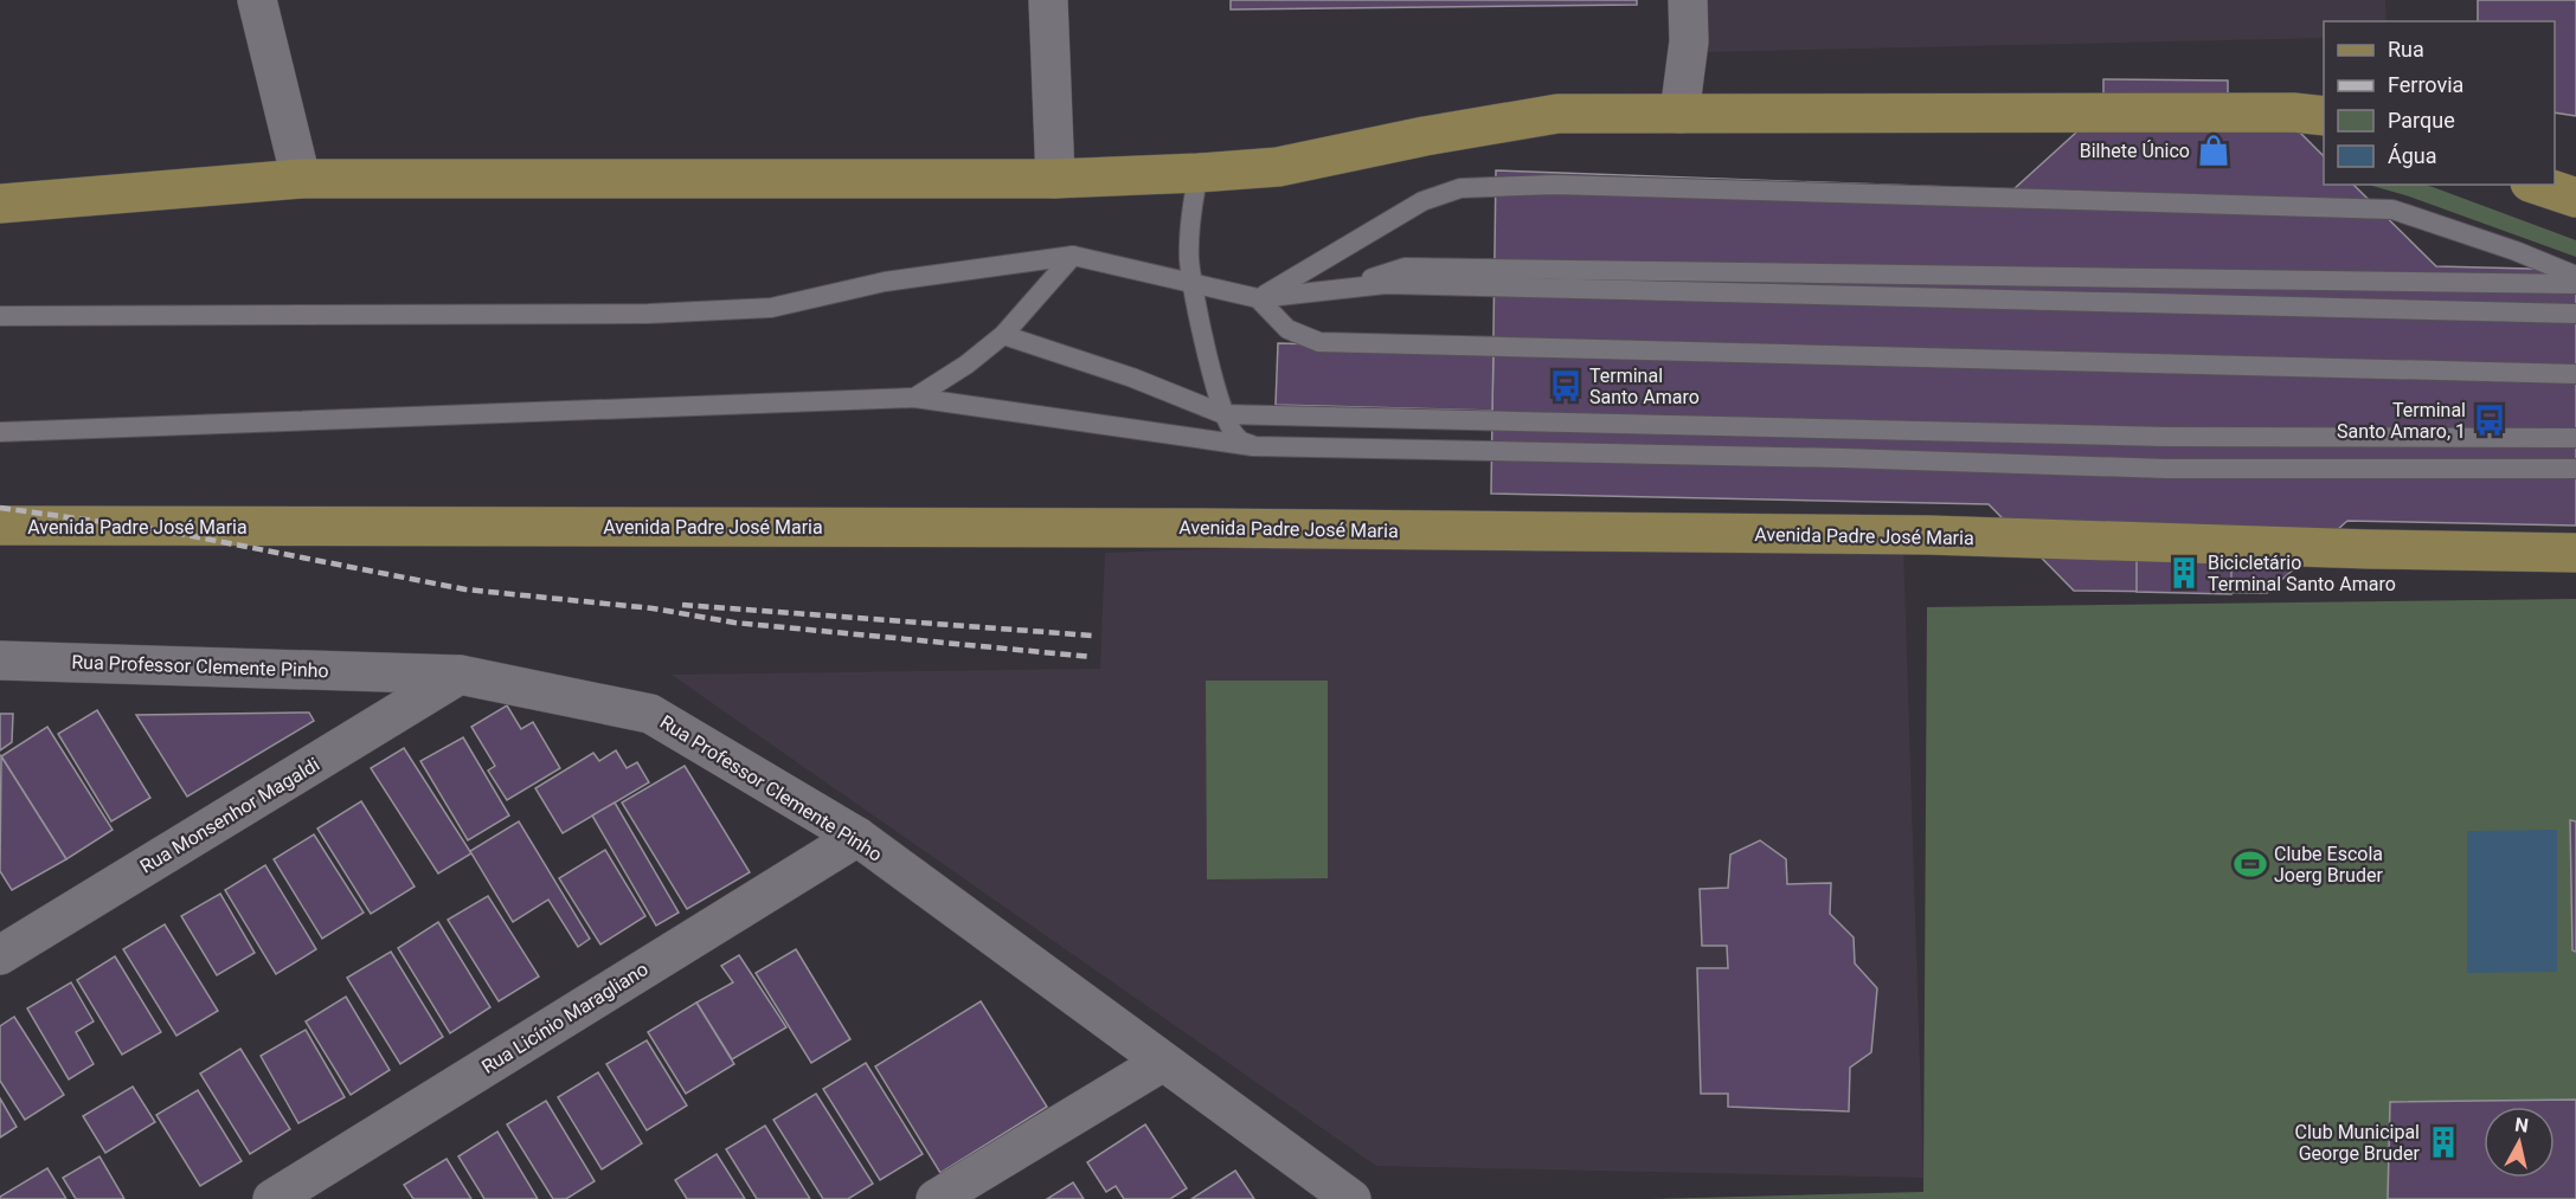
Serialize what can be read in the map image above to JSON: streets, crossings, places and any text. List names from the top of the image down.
{
  "streets": {
    "main road": ["Avenida Padre José Maria"],
    "street": ["Rua Professor Clemente Pinho", "Rua Monsenhor Magaldi", "Rua Licínio Maragliano"]
  },
  "crossings": [
    ["Rua Professor Clemente Pinho", "Rua Monsenhor Magaldi"],
    ["Rua Professor Clemente Pinho", "Rua Licínio Maragliano"]
  ],
  "places": {
    "shop": ["Bilhete Único"],
    "bus stop": ["Terminal Santo Amaro", "Terminal Santo Amaro, 1"],
    "building": ["Bicicletário Terminal Santo Amaro", "Club Municipal George Bruder"],
    "sports": ["Clube Escola Joerg Bruder"]
  },
  "legend": [
    "Rua",
    "Ferrovia",
    "Parque",
    "Água"
  ],
  "north": "top"
}
